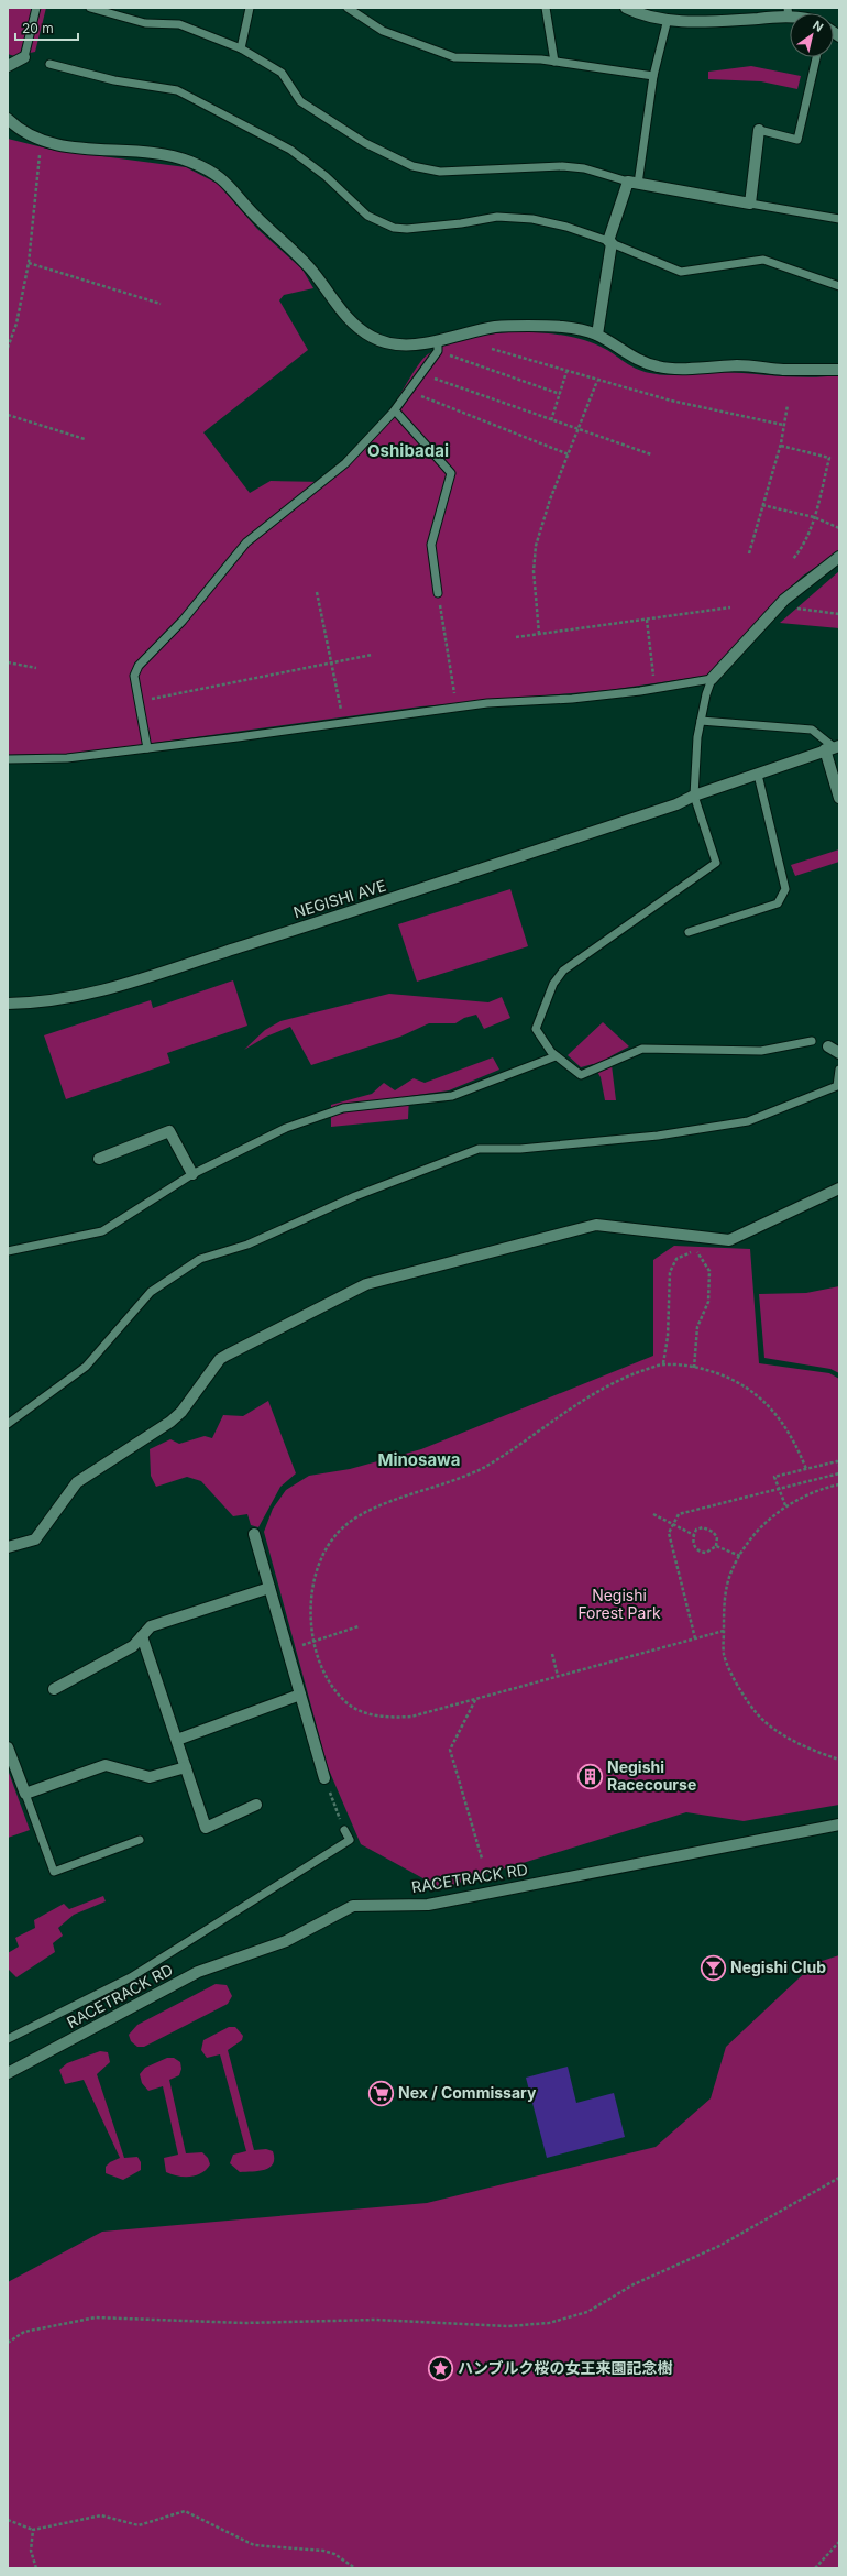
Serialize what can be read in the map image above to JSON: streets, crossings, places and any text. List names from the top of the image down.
{
  "streets": {
    "street": ["NEGISHI AVE", "RACETRACK RD"]
  },
  "districts": ["Oshibadai", "Minosawa"],
  "parks": ["Negishi Forest Park"],
  "places": {
    "building": ["Negishi Racecourse"],
    "bar": ["Negishi Club"],
    "supermarket": ["Nex / Commissary"],
    "place": ["ハンブルク桜の女王来園記念樹"]
  },
  "scale_bar": "20 m",
  "north": "top right"
}
